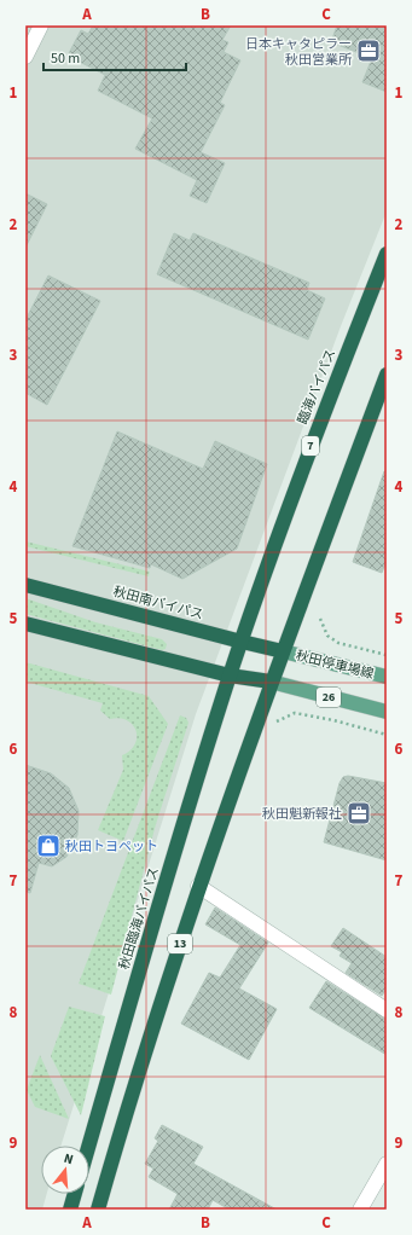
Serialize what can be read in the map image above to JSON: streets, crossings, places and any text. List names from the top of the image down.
{
  "streets": {
    "highway": [
      "臨海バイパス",
      "7",
      "秋田南バイパス",
      "秋田臨海バイパス",
      "13"
    ],
    "main road": ["秋田停車場線", "26"]
  },
  "crossings": [
    ["臨海バイパス", "秋田南バイパス"],
    ["臨海バイパス", "秋田臨海バイパス"],
    ["秋田南バイパス", "秋田停車場線"],
    ["秋田南バイパス", "秋田臨海バイパス"],
    ["秋田南バイパス", "13"],
    ["秋田停車場線", "13"],
    ["26", "13"]
  ],
  "places": {
    "office": ["日本キャタピラー 秋田営業所", "秋田魁新報社"],
    "shop": ["秋田トヨペット"]
  },
  "scale_bar": "50 m",
  "north": "top",
  "grid": {
    "columns": ["A", "B", "C"],
    "rows": [
      "1",
      "2",
      "3",
      "4",
      "5",
      "6",
      "7",
      "8",
      "9"
    ]
  }
}
